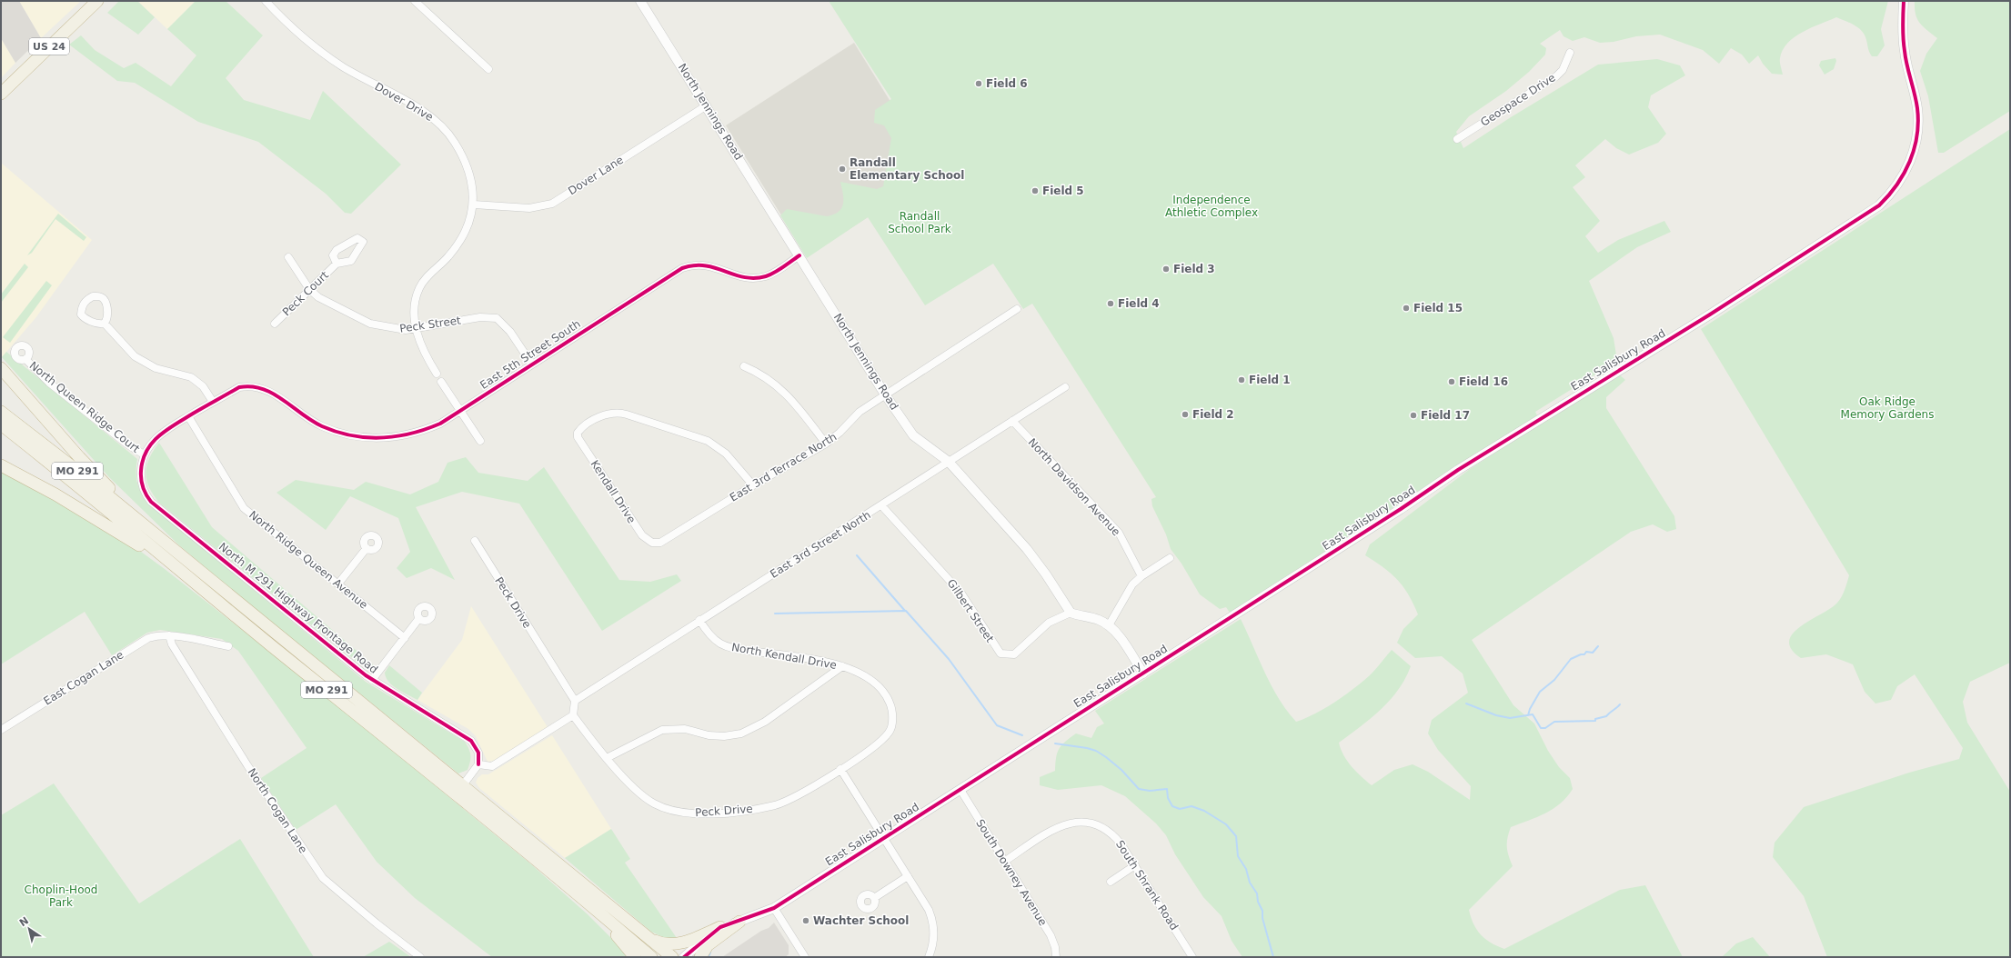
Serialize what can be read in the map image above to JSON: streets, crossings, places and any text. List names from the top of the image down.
{
  "streets": {
    "highway": ["US 24", "MO 291"],
    "street": [
      "Geospace Drive",
      "Dover Drive",
      "North Jennings Road",
      "Dover Lane",
      "Peck Court",
      "Peck Street",
      "East 5th Street South",
      "East Salisbury Road",
      "North Queen Ridge Court",
      "East 3rd Terrace North",
      "North Davidson Avenue",
      "Kendall Drive",
      "East 3rd Street North",
      "North Ridge Queen Avenue",
      "Peck Drive",
      "North M 291 Highway Frontage Road",
      "Gilbert Street",
      "North Kendall Drive",
      "East Cogan Lane",
      "North Cogan Lane",
      "South Downey Avenue",
      "South Shrank Road"
    ]
  },
  "crossings": [
    ["Dover Drive", "Dover Lane"],
    ["Dover Drive", "Peck Street"],
    ["North Jennings Road", "Dover Lane"],
    ["North Jennings Road", "East 5th Street South"],
    ["North Jennings Road", "East 3rd Terrace North"],
    ["North Jennings Road", "East 3rd Street North"],
    ["North Jennings Road", "Gilbert Street"],
    ["Peck Court", "Peck Street"],
    ["Peck Street", "East 5th Street South"],
    ["East Salisbury Road", "South Downey Avenue"],
    ["North Queen Ridge Court", "North M 291 Highway Frontage Road"],
    ["East 3rd Terrace North", "Kendall Drive"],
    ["North Davidson Avenue", "East 3rd Street North"],
    ["East 3rd Street North", "Peck Drive"],
    ["East 3rd Street North", "Gilbert Street"],
    ["East 3rd Street North", "North Kendall Drive"],
    ["Peck Drive", "North Kendall Drive"],
    ["East Cogan Lane", "North Cogan Lane"],
    ["South Downey Avenue", "South Shrank Road"]
  ],
  "parks": [
    "Independence Athletic Complex",
    "Randall School Park",
    "Oak Ridge Memory Gardens",
    "Choplin-Hood Park"
  ],
  "places": [
    "Field 6",
    "Randall Elementary School",
    "Field 5",
    "Field 3",
    "Field 4",
    "Field 15",
    "Field 1",
    "Field 16",
    "Field 2",
    "Field 17",
    "Wachter School"
  ],
  "north": "top left"
}
